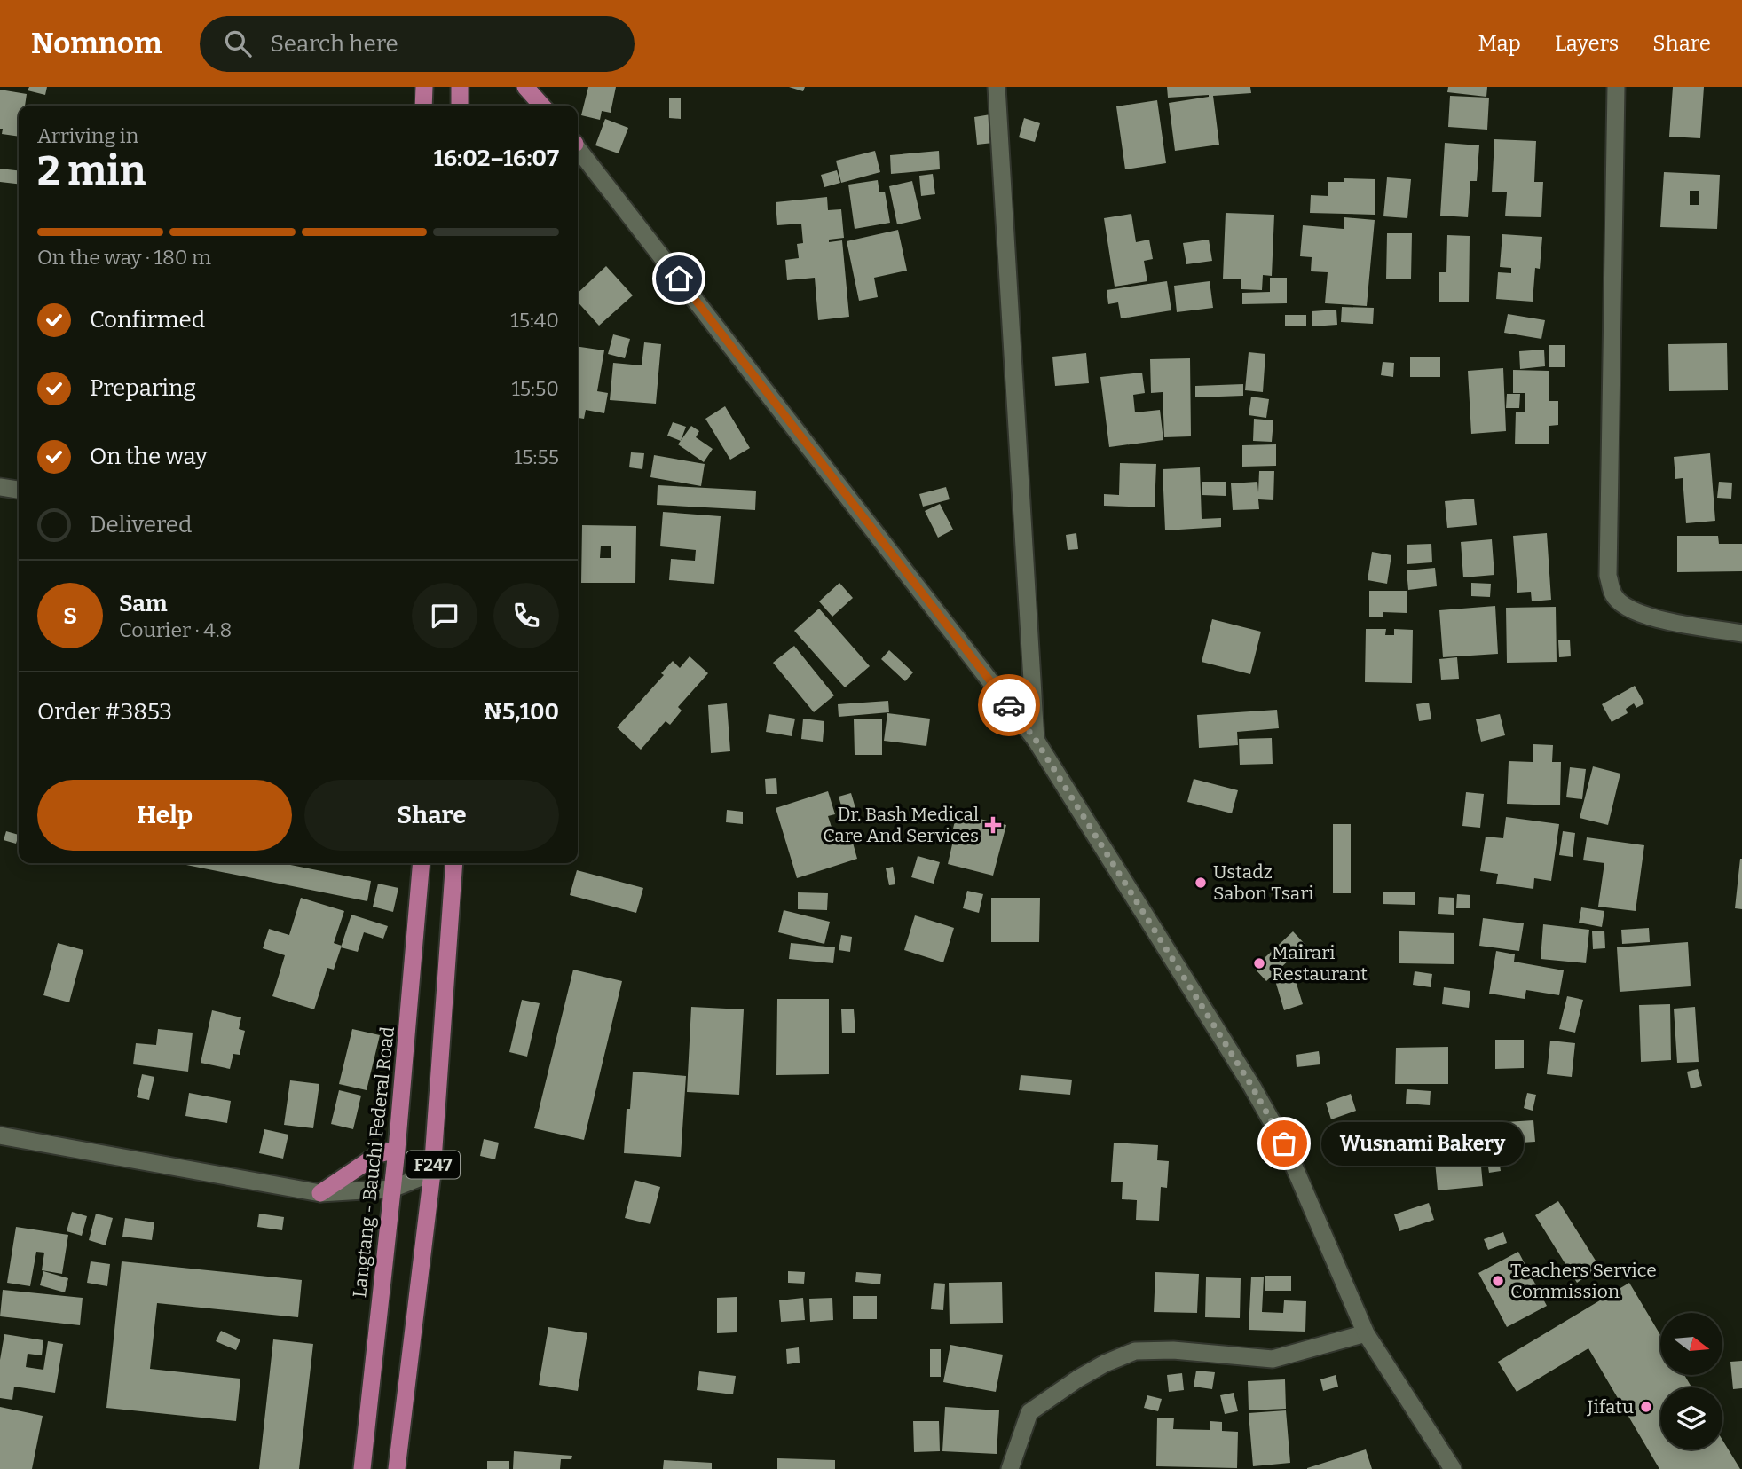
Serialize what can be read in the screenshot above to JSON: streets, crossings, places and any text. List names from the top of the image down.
{
  "streets": {
    "main road": ["Langtang - Bauchi Federal Road", "F247"]
  },
  "places": {
    "health": ["Dr. Bash Medical Care And Services"],
    "other": [
      "Ustadz Sabon Tsari",
      "Mairari Restaurant",
      "Wusnami Bakery",
      "Teachers Service Commission",
      "Jifatu"
    ]
  },
  "north": "right",
  "page": {
    "header": "Nomnom",
    "search": "Search here",
    "nav": ["Map", "Layers", "Share"],
    "heading": ["2 min", "Arriving in", "16:02–16:07"],
    "panel": [
      "Sam",
      "Courier · 4.8",
      "Order #3853",
      "₦5,100"
    ],
    "bar": "On the way · 180 m",
    "list": [
      ["Confirmed", "15:40"],
      ["Preparing", "15:50"],
      ["On the way", "15:55"],
      "Delivered"
    ],
    "round": "S",
    "buttons": ["Help", "Share"],
    "bubble": "Wusnami Bakery"
  }
}
